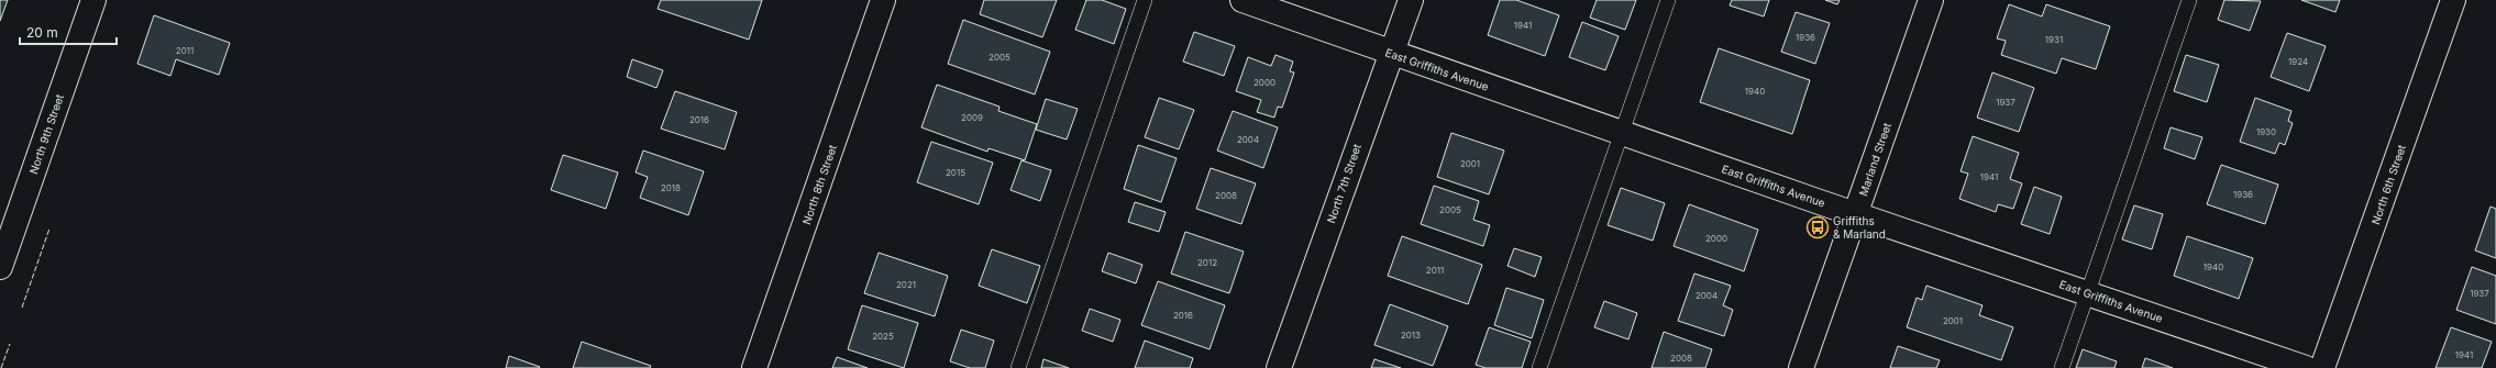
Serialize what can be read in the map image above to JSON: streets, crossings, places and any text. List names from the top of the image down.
{
  "streets": {
    "street": [
      "East Griffiths Avenue",
      "North 9th Street",
      "Marland Street",
      "North 7th Street",
      "North 8th Street",
      "North 6th Street"
    ]
  },
  "crossings": [
    ["East Griffiths Avenue", "Marland Street"],
    ["East Griffiths Avenue", "North 7th Street"]
  ],
  "places": {
    "bus stop": ["Griffiths & Marland"]
  },
  "house_numbers": [
    "1941",
    "1936",
    "1931",
    "2011",
    "2005",
    "1924",
    "2000",
    "1940",
    "1937",
    "2009",
    "2016",
    "1930",
    "2004",
    "2001",
    "2015",
    "1941",
    "2018",
    "1936",
    "2008",
    "2005",
    "2000",
    "2012",
    "1940",
    "2011",
    "2021",
    "1937",
    "2004",
    "2016",
    "2001",
    "2013",
    "2025",
    "1941",
    "2008"
  ],
  "scale_bar": "20 m"
}
